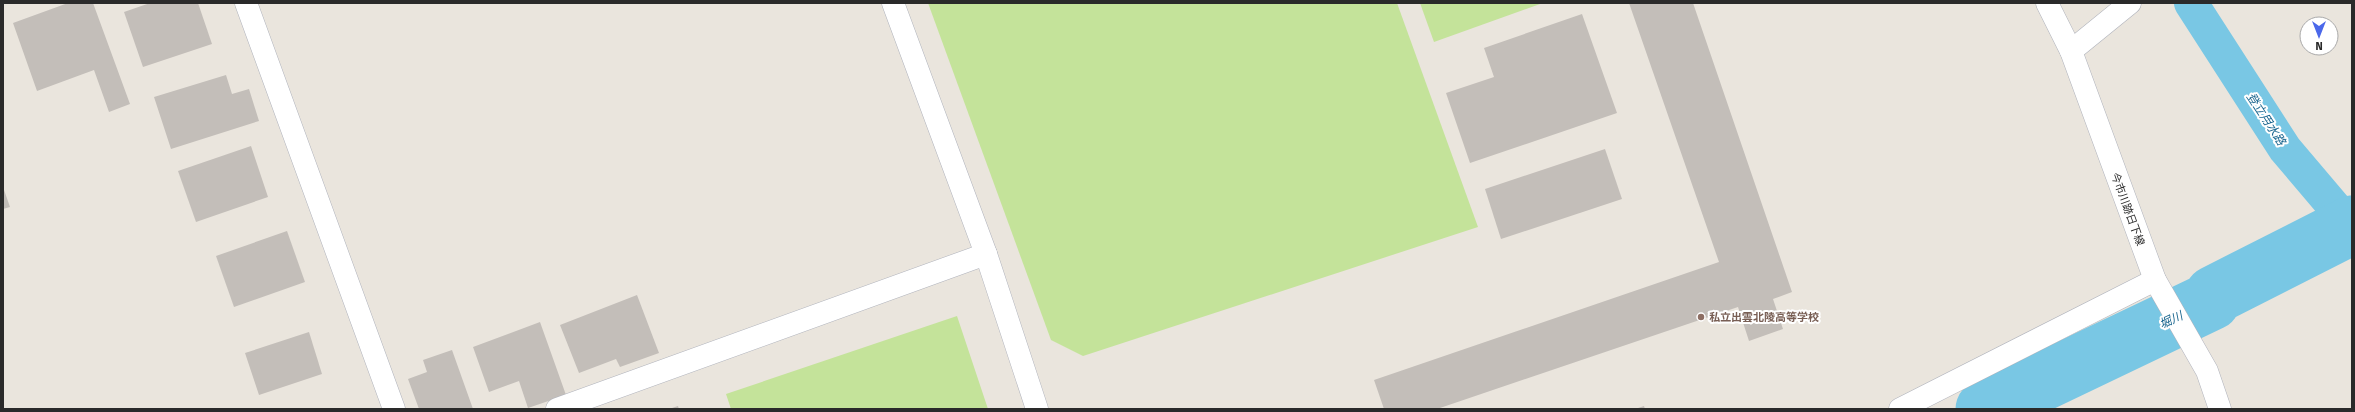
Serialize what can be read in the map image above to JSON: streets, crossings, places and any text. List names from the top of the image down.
{
  "streets": {
    "street": ["今市川跡日下線"]
  },
  "water": ["登立用水路", "堀川"],
  "places": ["私立出雲北陵高等学校"],
  "north": "bottom"
}
